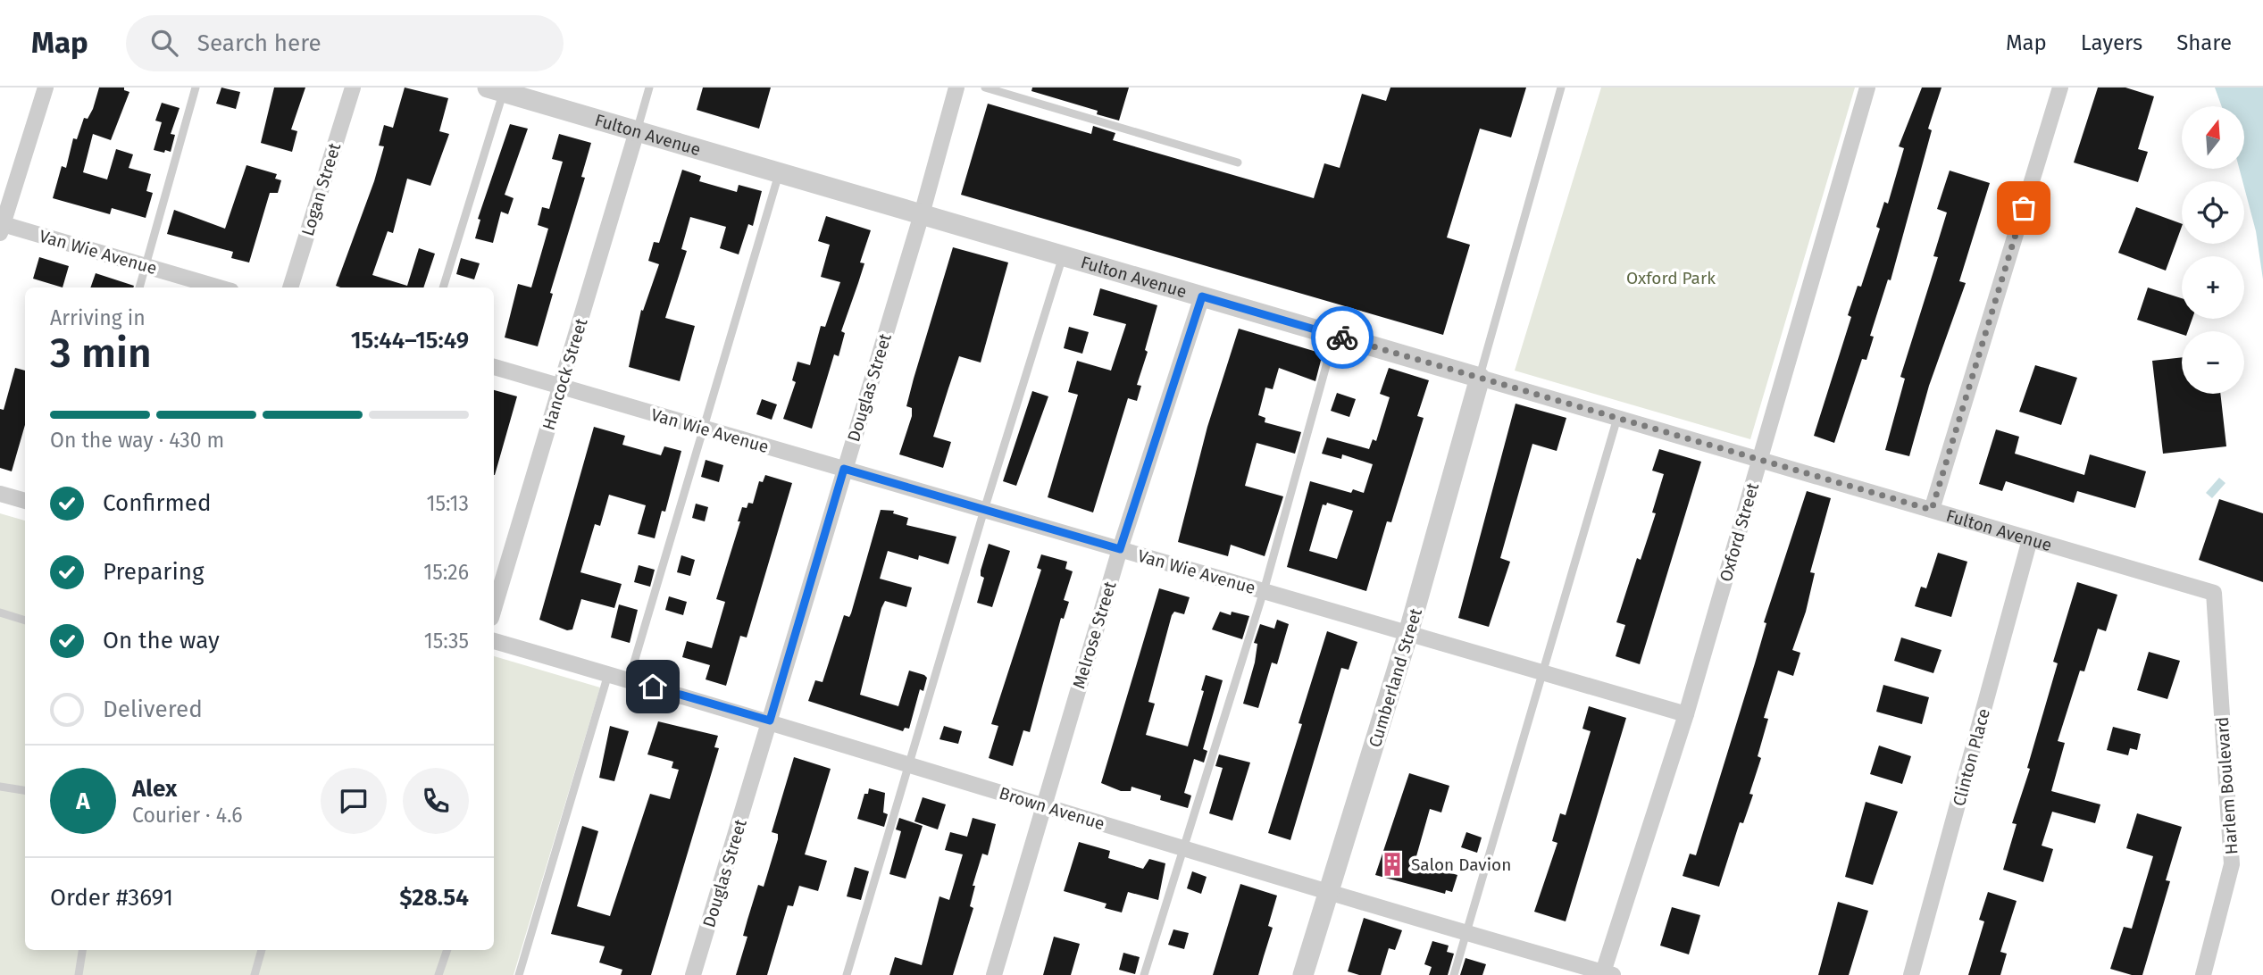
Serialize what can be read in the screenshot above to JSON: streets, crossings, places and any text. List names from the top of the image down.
{
  "streets": {
    "street": [
      "Fulton Avenue",
      "Logan Street",
      "Van Wie Avenue",
      "Hancock Street",
      "Douglas Street",
      "Oxford Street",
      "Melrose Street",
      "Cumberland Street",
      "Clinton Place",
      "Harlem Boulevard",
      "Brown Avenue"
    ]
  },
  "crossings": [
    ["Fulton Avenue", "Hancock Street"],
    ["Fulton Avenue", "Douglas Street"],
    ["Fulton Avenue", "Oxford Street"],
    ["Fulton Avenue", "Melrose Street"],
    ["Fulton Avenue", "Cumberland Street"],
    ["Fulton Avenue", "Clinton Place"],
    ["Fulton Avenue", "Harlem Boulevard"],
    ["Van Wie Avenue", "Hancock Street"],
    ["Van Wie Avenue", "Douglas Street"],
    ["Van Wie Avenue", "Oxford Street"],
    ["Van Wie Avenue", "Melrose Street"],
    ["Van Wie Avenue", "Cumberland Street"],
    ["Douglas Street", "Brown Avenue"],
    ["Oxford Street", "Brown Avenue"],
    ["Melrose Street", "Brown Avenue"],
    ["Cumberland Street", "Brown Avenue"]
  ],
  "parks": ["Oxford Park"],
  "places": {
    "building": ["Salon Davion"]
  },
  "north": "top",
  "page": {
    "header": "Map",
    "search": "Search here",
    "nav": ["Map", "Layers", "Share"],
    "map_buttons": ["+", "−"],
    "heading": ["3 min", "Arriving in", "15:44–15:49"],
    "panel": [
      "Alex",
      "Courier · 4.6",
      "Order #3691",
      "$28.54"
    ],
    "bar": "On the way · 430 m",
    "list": [
      ["Confirmed", "15:13"],
      ["Preparing", "15:26"],
      ["On the way", "15:35"],
      "Delivered"
    ],
    "round": "A"
  }
}
